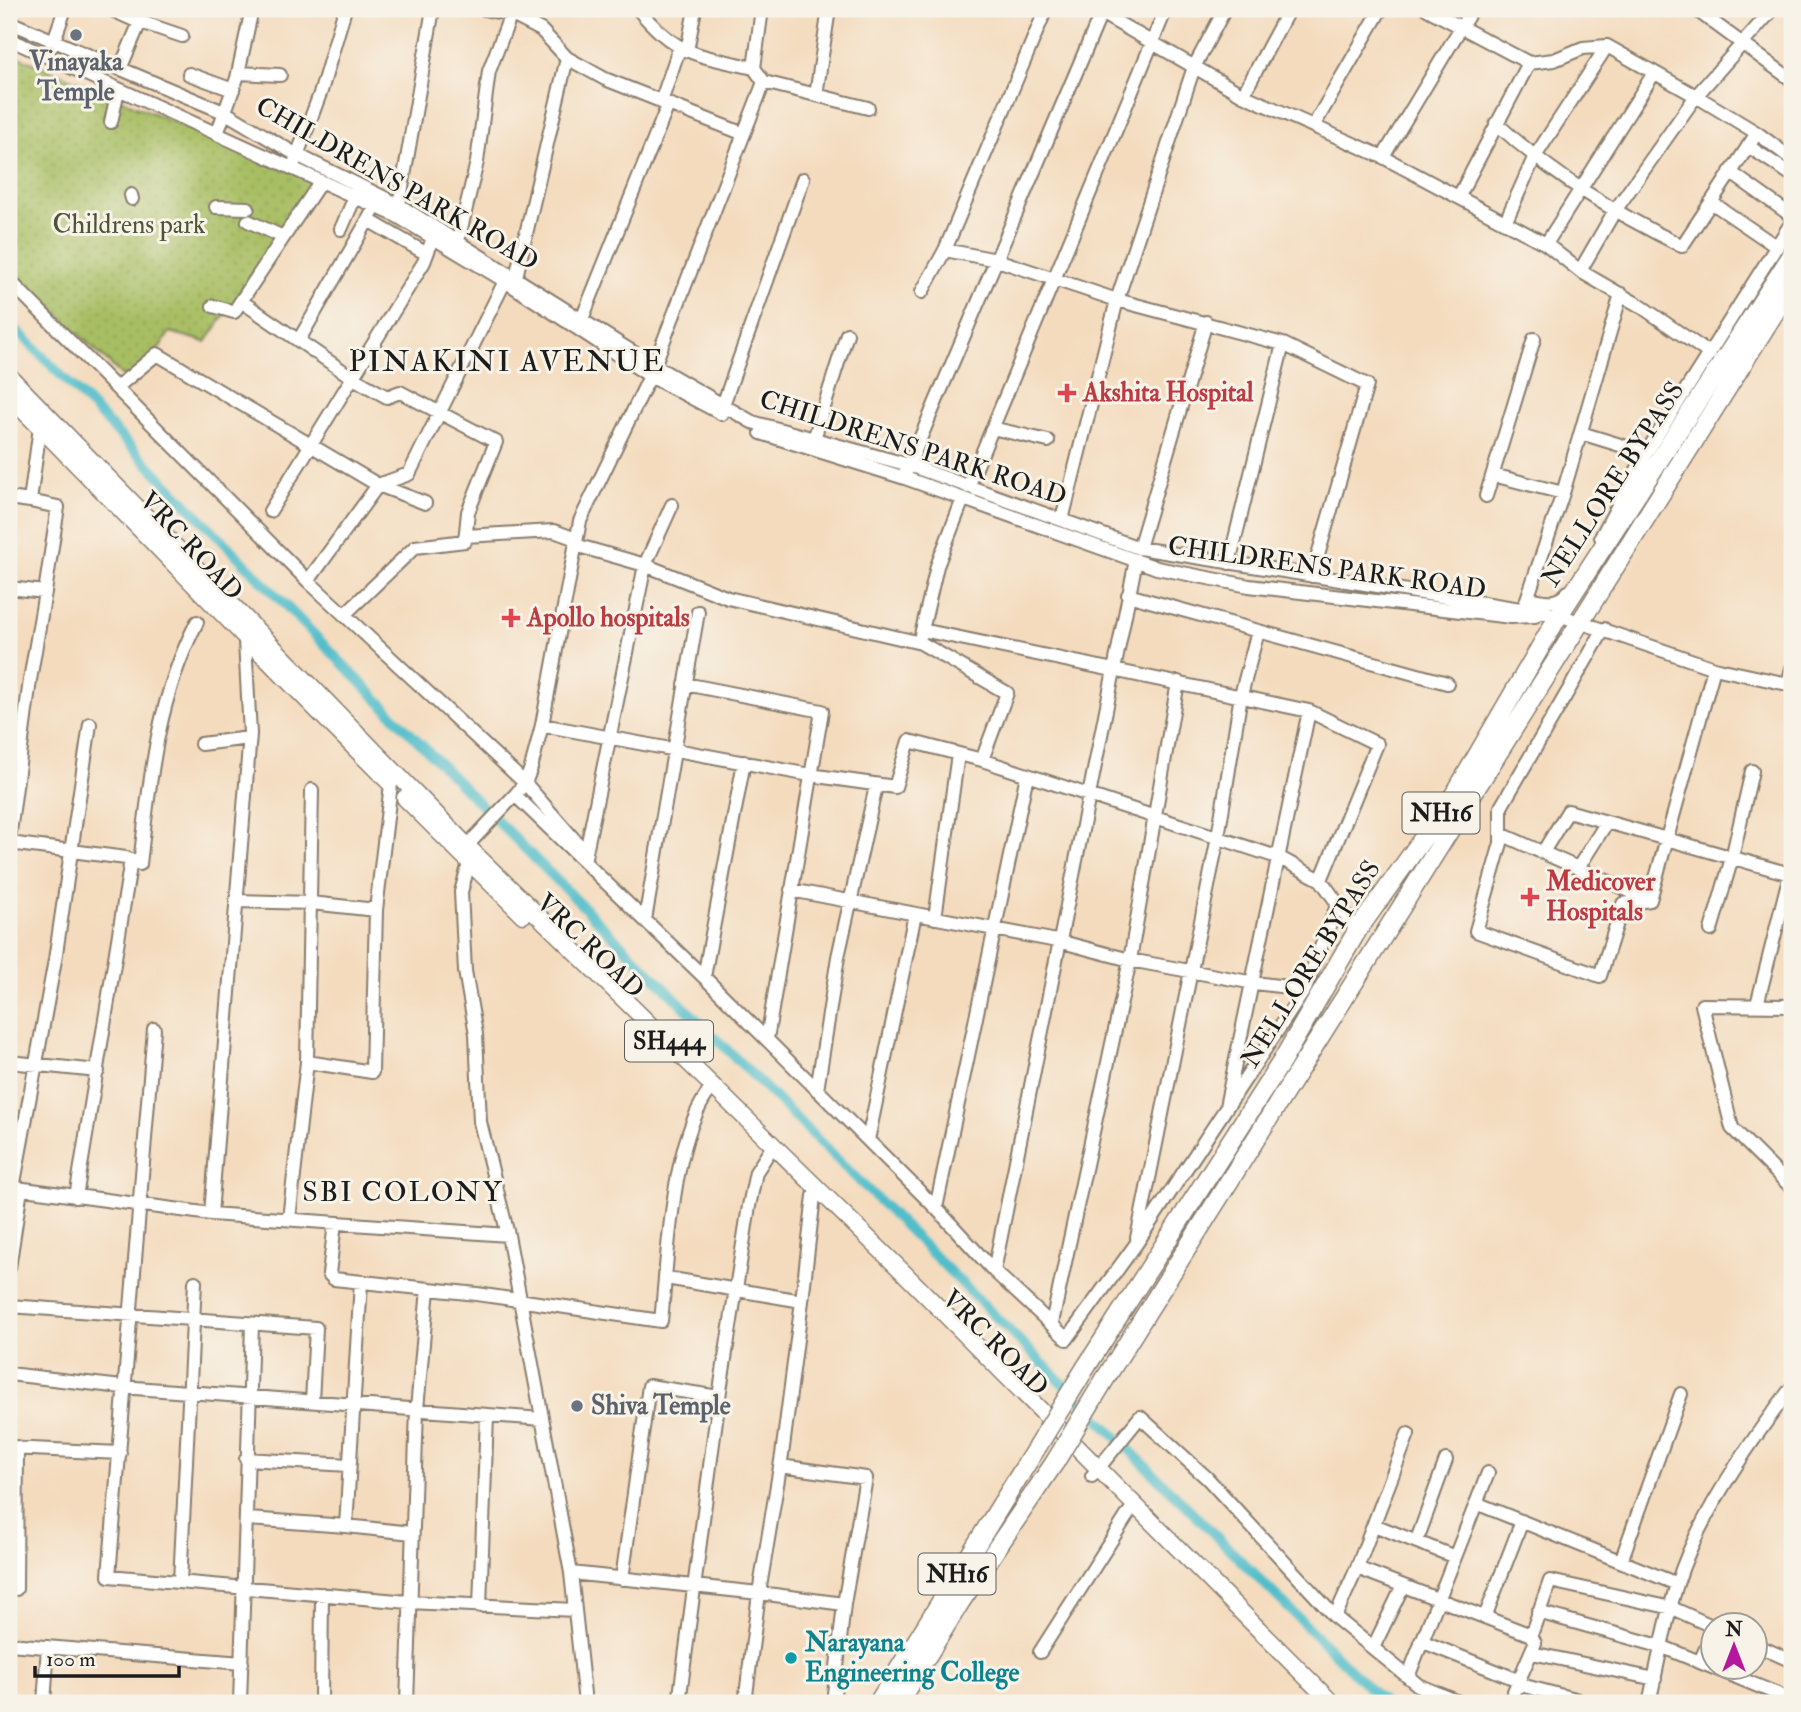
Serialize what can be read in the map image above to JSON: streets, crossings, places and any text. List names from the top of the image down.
{
  "streets": {
    "highway": ["NELLORE BYPASS", "NH16"],
    "main road": ["VRC ROAD", "SH444"],
    "street": ["CHILDRENS PARK ROAD"]
  },
  "crossings": [
    ["CHILDRENS PARK ROAD", "NELLORE BYPASS"],
    ["VRC ROAD", "SH444"]
  ],
  "districts": ["PINAKINI AVENUE", "SBI COLONY"],
  "parks": ["Childrens park"],
  "places": {
    "other": ["Vinayaka Temple", "Shiva Temple", "Narayana Engineering College"],
    "health": ["Akshita Hospital", "Apollo hospitals", "Medicover Hospitals"]
  },
  "scale_bar": "100 m",
  "north": "top"
}
